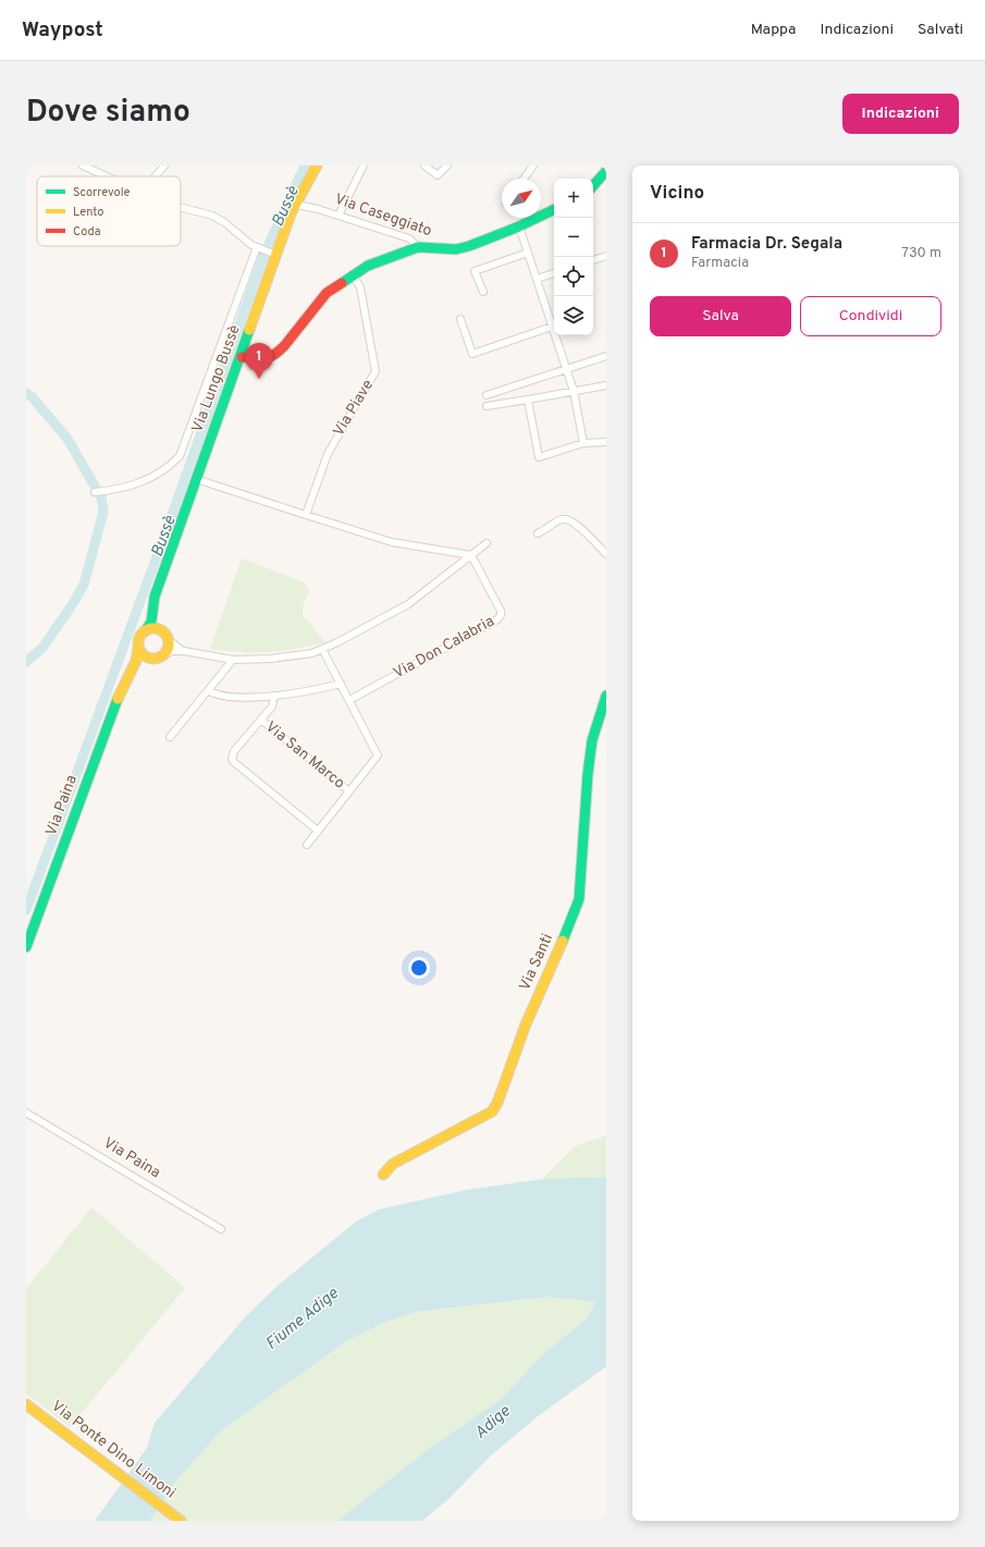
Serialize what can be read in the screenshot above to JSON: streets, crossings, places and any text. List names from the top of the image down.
{
  "streets": {
    "main road": [
      "Via Caseggiato",
      "Via Lungo Bussè",
      "Via Paina",
      "Via Santi",
      "Via Ponte Dino Limoni"
    ],
    "street": ["Via Piave", "Via Don Calabria", "Via San Marco"]
  },
  "crossings": [
    ["Via Caseggiato", "Via Lungo Bussè"],
    ["Via Lungo Bussè", "Via Paina"]
  ],
  "water": ["Bussè", "Fiume Adige", "Adige"],
  "legend": ["Scorrevole", "Lento", "Coda"],
  "north": "top right",
  "page": {
    "header": "Waypost",
    "nav": ["Mappa", "Indicazioni", "Salvati"],
    "title": "Dove siamo",
    "buttons": [
      "Indicazioni",
      ["Salva", "Condividi"]
    ],
    "heading": "Vicino",
    "map_buttons": ["+", "−"],
    "list": [
      {
        "mark": "1",
        "name": "Farmacia Dr. Segala",
        "note": "Farmacia",
        "value": "730 m"
      }
    ],
    "pins": "1"
  }
}
